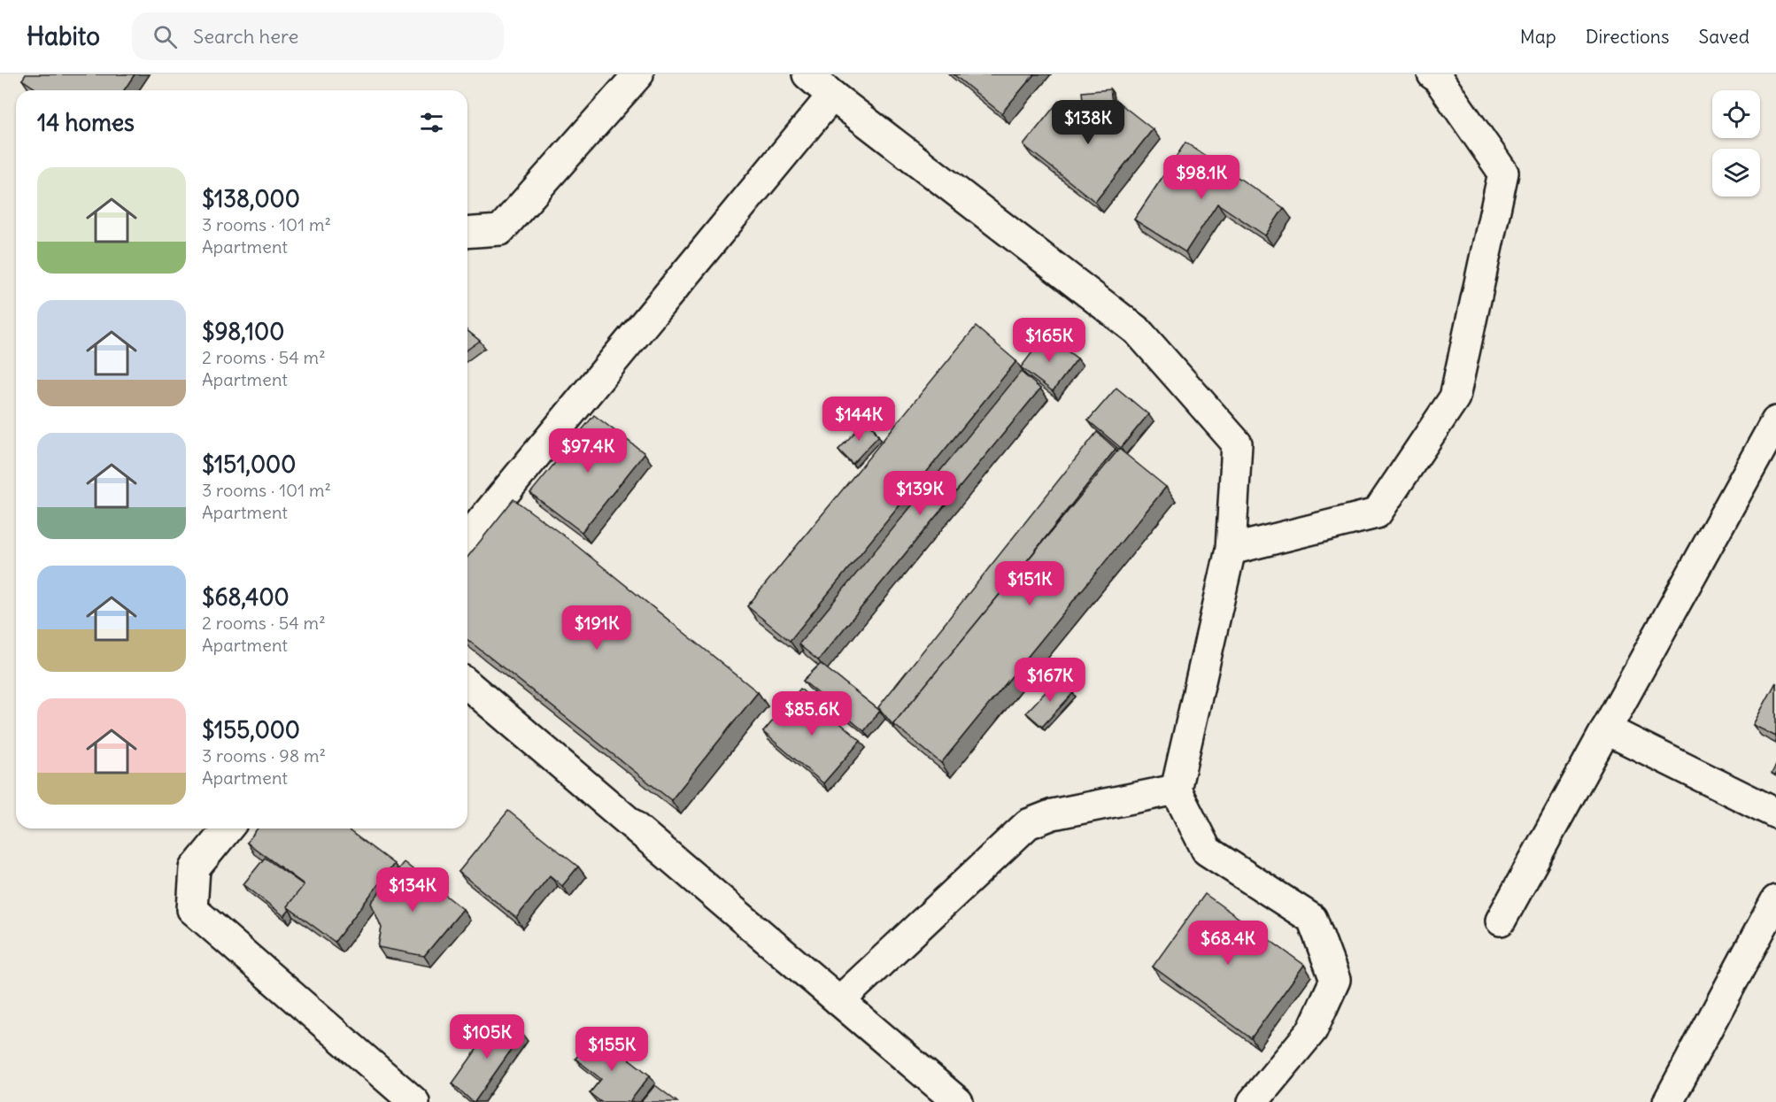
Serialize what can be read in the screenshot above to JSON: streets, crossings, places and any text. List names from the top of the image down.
{
  "page": {
    "header": "Habito",
    "search": "Search here",
    "nav": ["Map", "Directions", "Saved"],
    "heading": "14 homes",
    "price": [
      "$138K",
      "$98.1K",
      "$165K",
      "$144K",
      "$97.4K",
      "$139K",
      "$151K",
      "$191K",
      "$167K",
      "$85.6K",
      "$134K",
      "$68.4K",
      "$105K",
      "$155K"
    ],
    "list": [
      {
        "name": "$138,000",
        "note": "3 rooms · 101 m² · Apartment"
      },
      {
        "name": "$98,100",
        "note": "2 rooms · 54 m² · Apartment"
      },
      {
        "name": "$151,000",
        "note": "3 rooms · 101 m² · Apartment"
      },
      {
        "name": "$68,400",
        "note": "2 rooms · 54 m² · Apartment"
      },
      {
        "name": "$155,000",
        "note": "3 rooms · 98 m² · Apartment"
      }
    ]
  }
}
